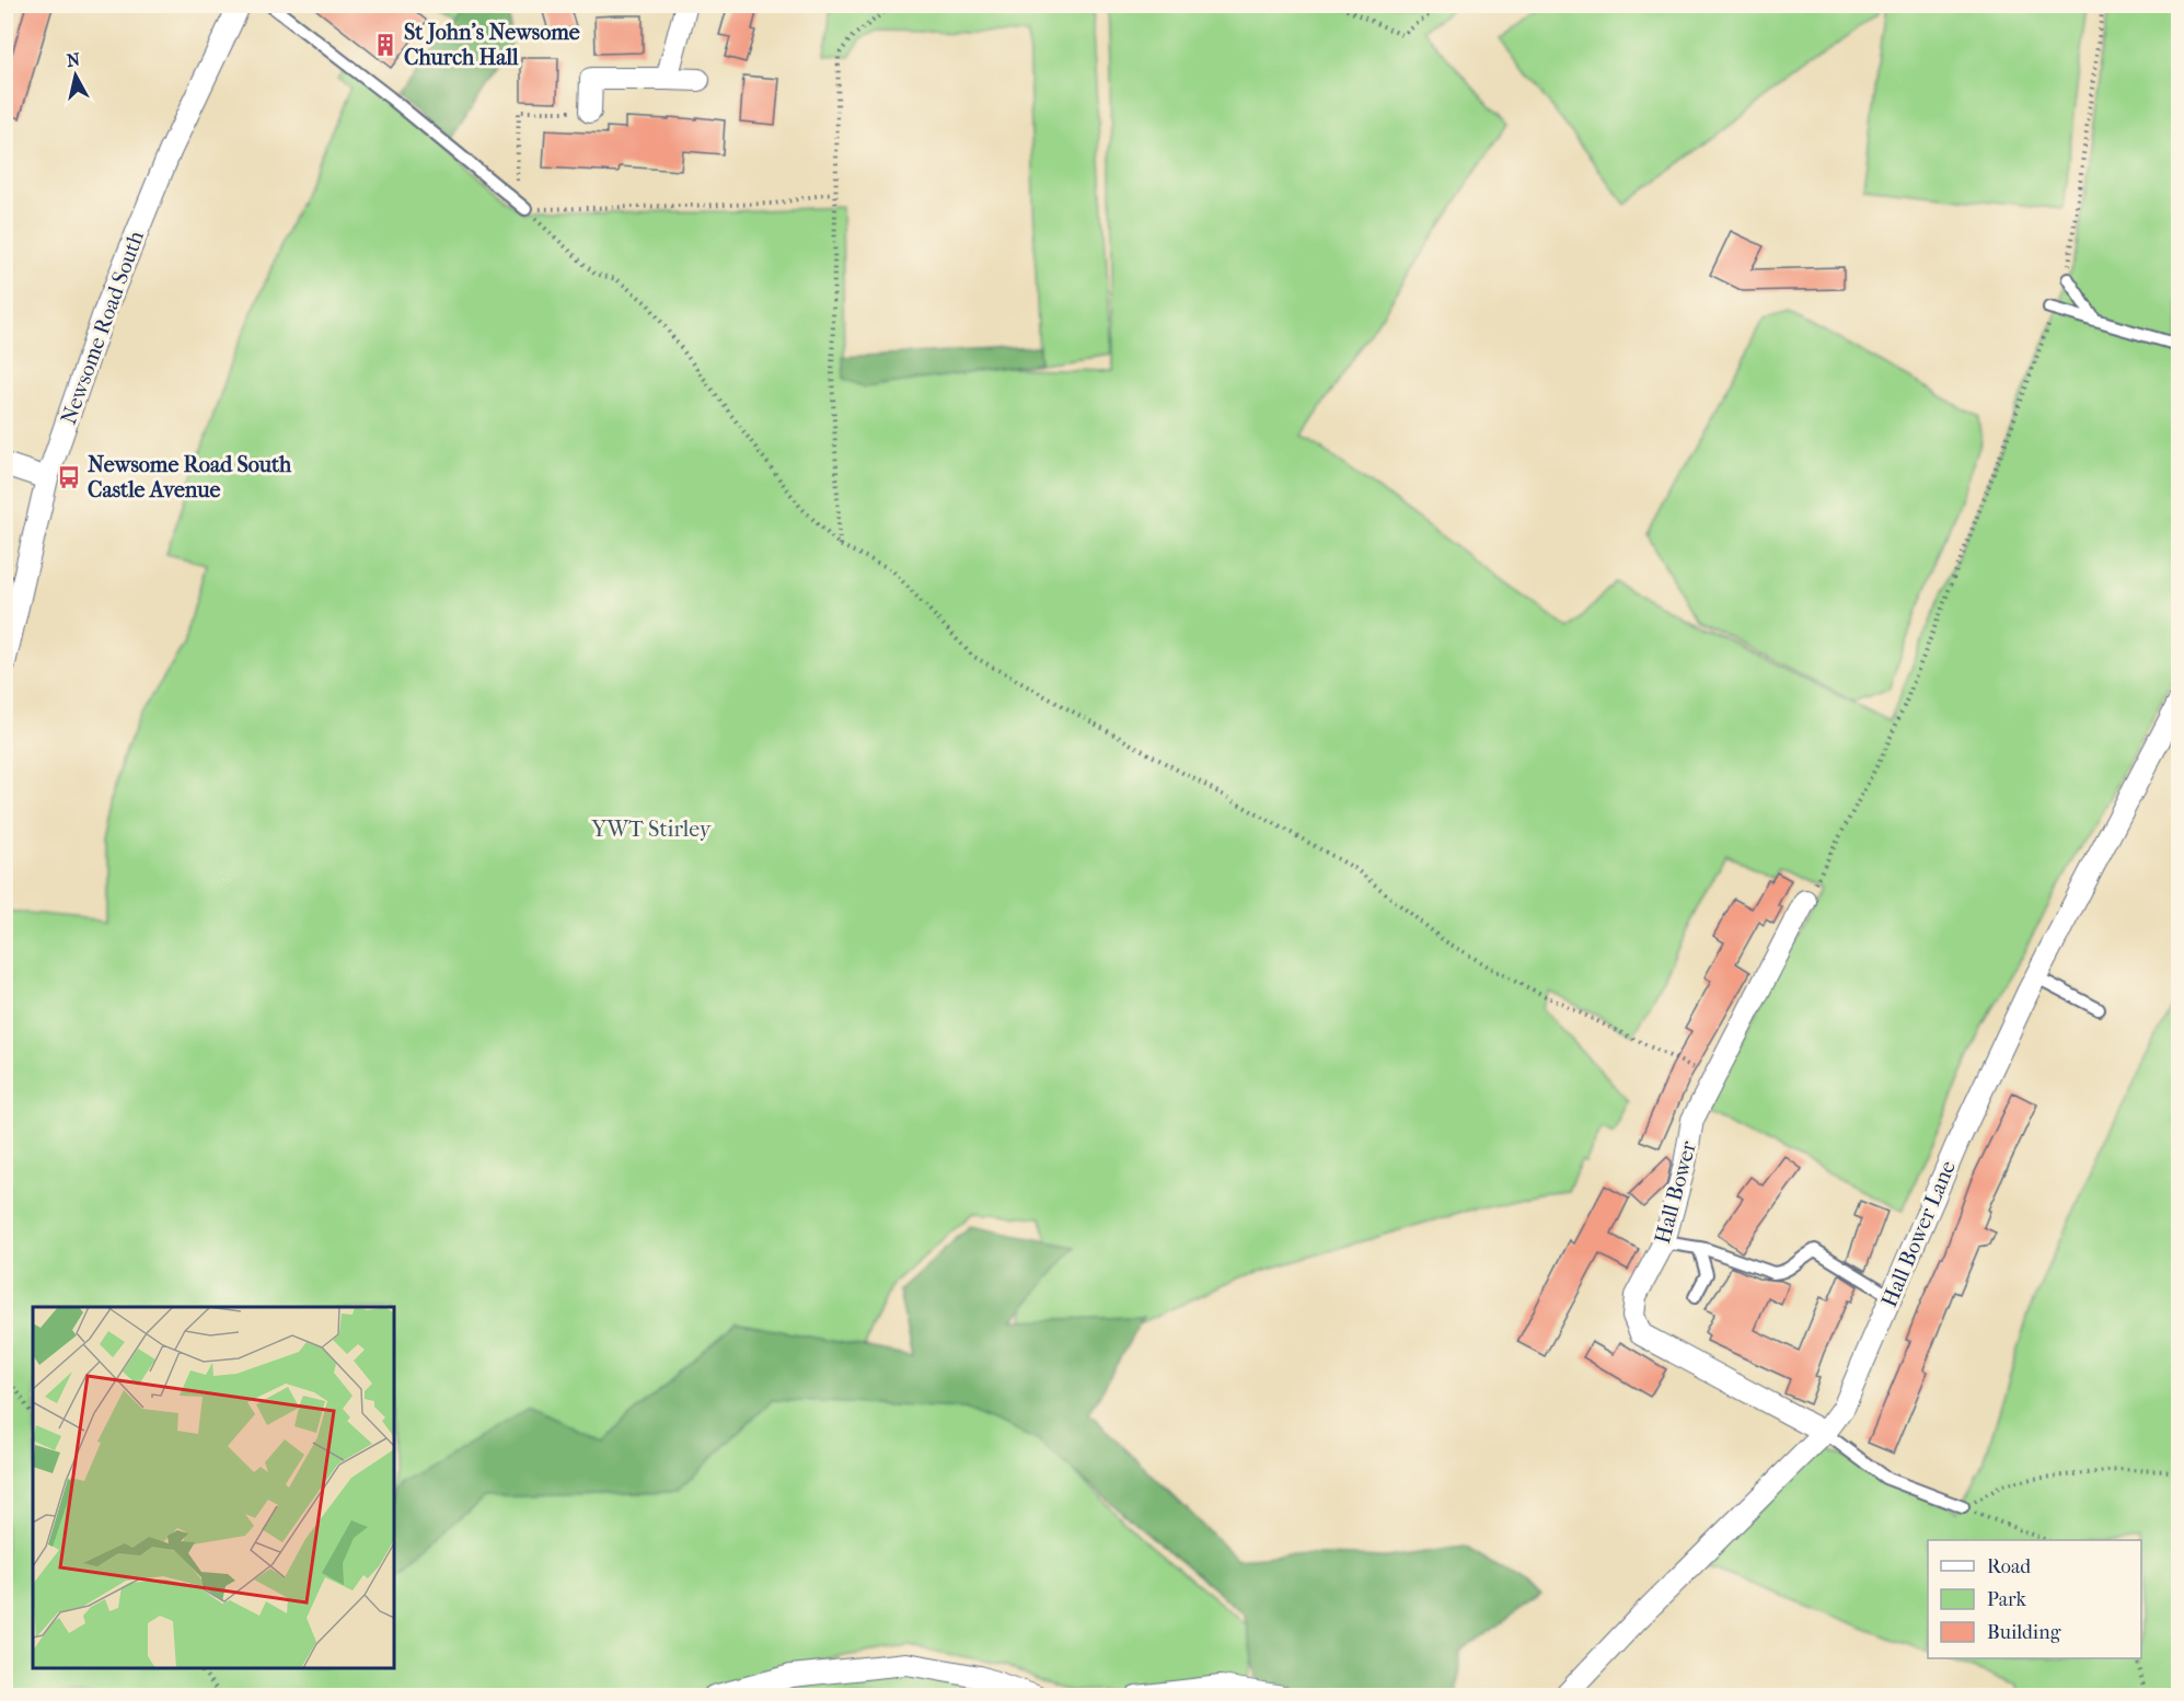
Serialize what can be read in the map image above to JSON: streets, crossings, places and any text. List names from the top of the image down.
{
  "streets": {
    "street": ["Newsome Road South", "Hall Bower", "Hall Bower Lane"]
  },
  "crossings": [
    ["Hall Bower", "Hall Bower Lane"]
  ],
  "parks": ["YWT Stirley"],
  "places": {
    "building": ["St John's Newsome Church Hall"],
    "bus stop": ["Newsome Road South Castle Avenue"]
  },
  "legend": ["Road", "Park", "Building"],
  "north": "top"
}
